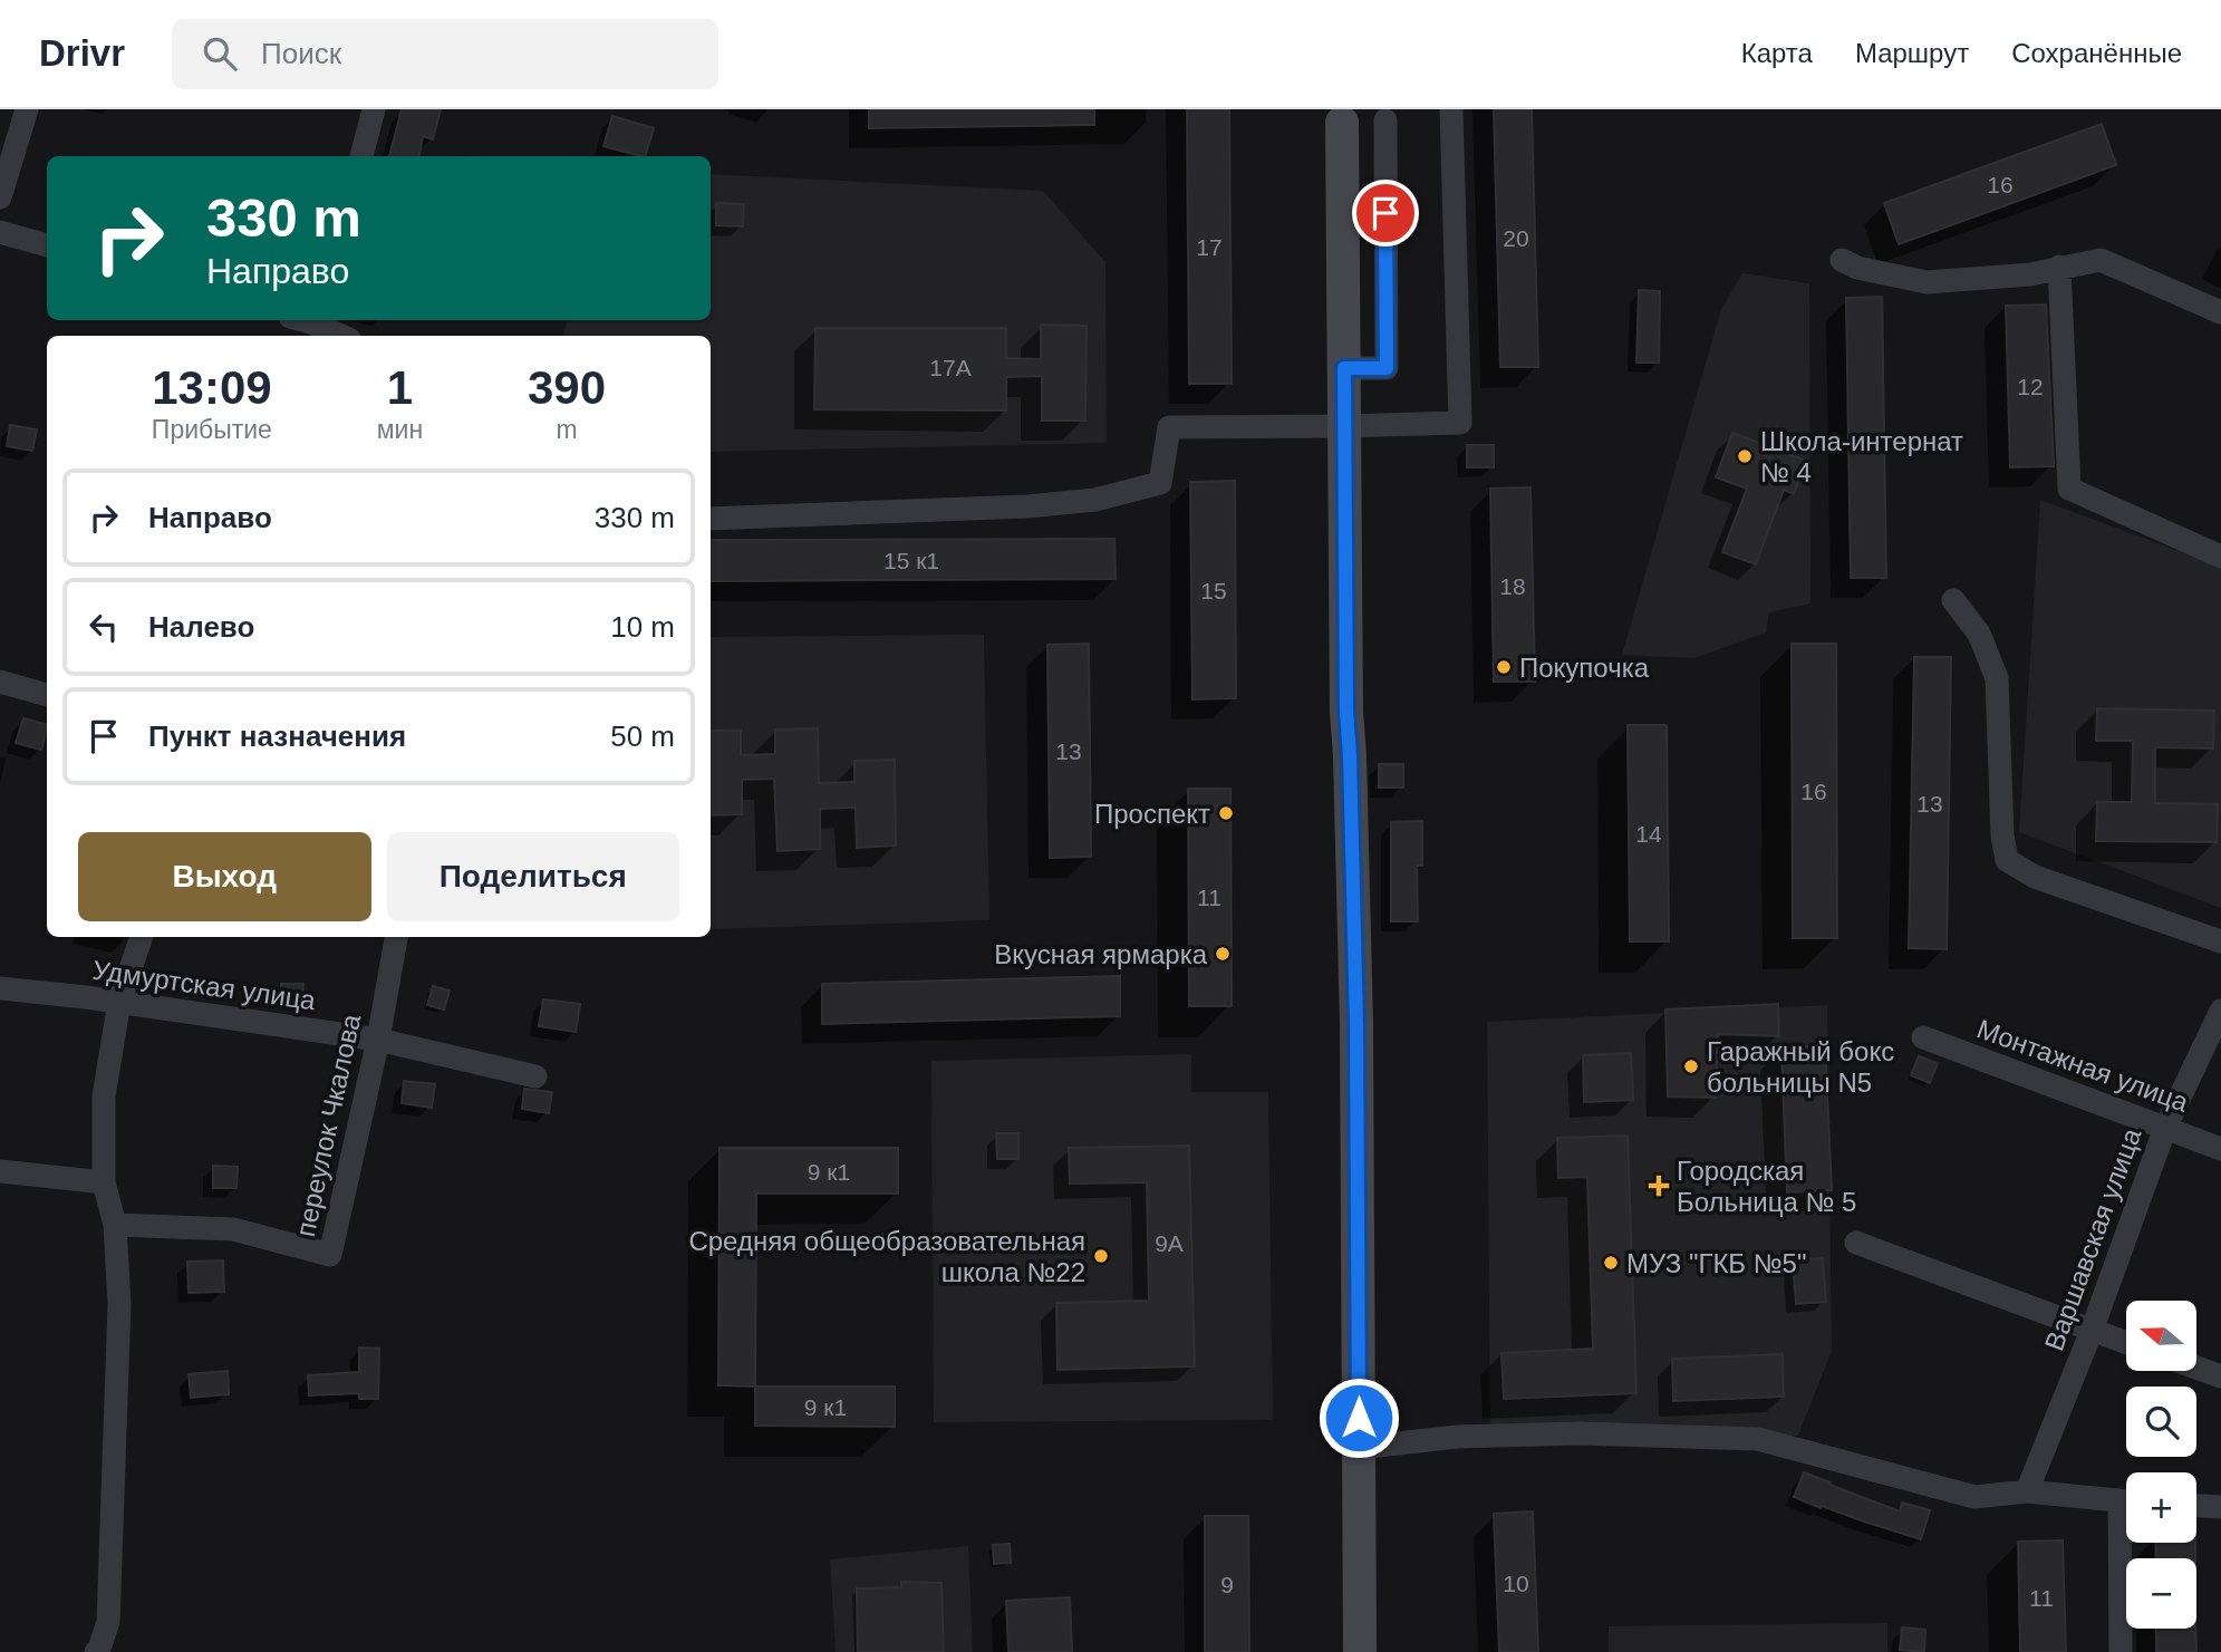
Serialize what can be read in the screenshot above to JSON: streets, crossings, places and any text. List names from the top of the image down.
{
  "streets": {
    "street": [
      "Удмуртская улица",
      "Монтажная улица",
      "переулок Чкалова",
      "Варшавская улица"
    ]
  },
  "crossings": [
    ["Удмуртская улица", "переулок Чкалова"],
    ["Монтажная улица", "Варшавская улица"]
  ],
  "places": {
    "other": [
      "Школа-интернат № 4",
      "Покупочка",
      "Проспект",
      "Вкусная ярмарка",
      "Гаражный бокс больницы N5",
      "Средняя общеобразовательная школа №22",
      "МУЗ \"ГКБ №5\""
    ],
    "health": ["Городская Больница № 5"]
  },
  "house_numbers": [
    "16",
    "20",
    "17",
    "17А",
    "12",
    "15 к1",
    "18",
    "15",
    "13",
    "16",
    "13",
    "14",
    "11",
    "9 к1",
    "9А",
    "9 к1",
    "10",
    "9",
    "11"
  ],
  "north": "left",
  "page": {
    "header": "Drivr",
    "search": "Поиск",
    "nav": ["Карта", "Маршрут", "Сохранённые"],
    "turn": ["330 m", "Направо"],
    "eta": [
      "13:09",
      "Прибытие",
      "1",
      "мин",
      "390",
      "m"
    ],
    "list": [
      {
        "name": "Направо",
        "value": "330 m"
      },
      {
        "name": "Налево",
        "value": "10 m"
      },
      {
        "name": "Пункт назначения",
        "value": "50 m"
      }
    ],
    "buttons": ["Выход", "Поделиться"],
    "map_buttons": ["+", "−"]
  }
}
